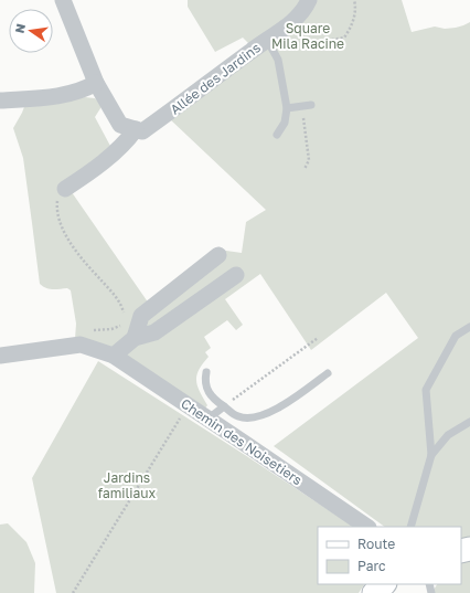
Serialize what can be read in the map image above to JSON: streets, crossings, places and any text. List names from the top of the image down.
{
  "streets": {
    "street": ["Allée des Jardins", "Chemin des Noisetiers"]
  },
  "parks": ["Square Mila Racine", "Jardins familiaux"],
  "legend": ["Route", "Parc"],
  "north": "left"
}
